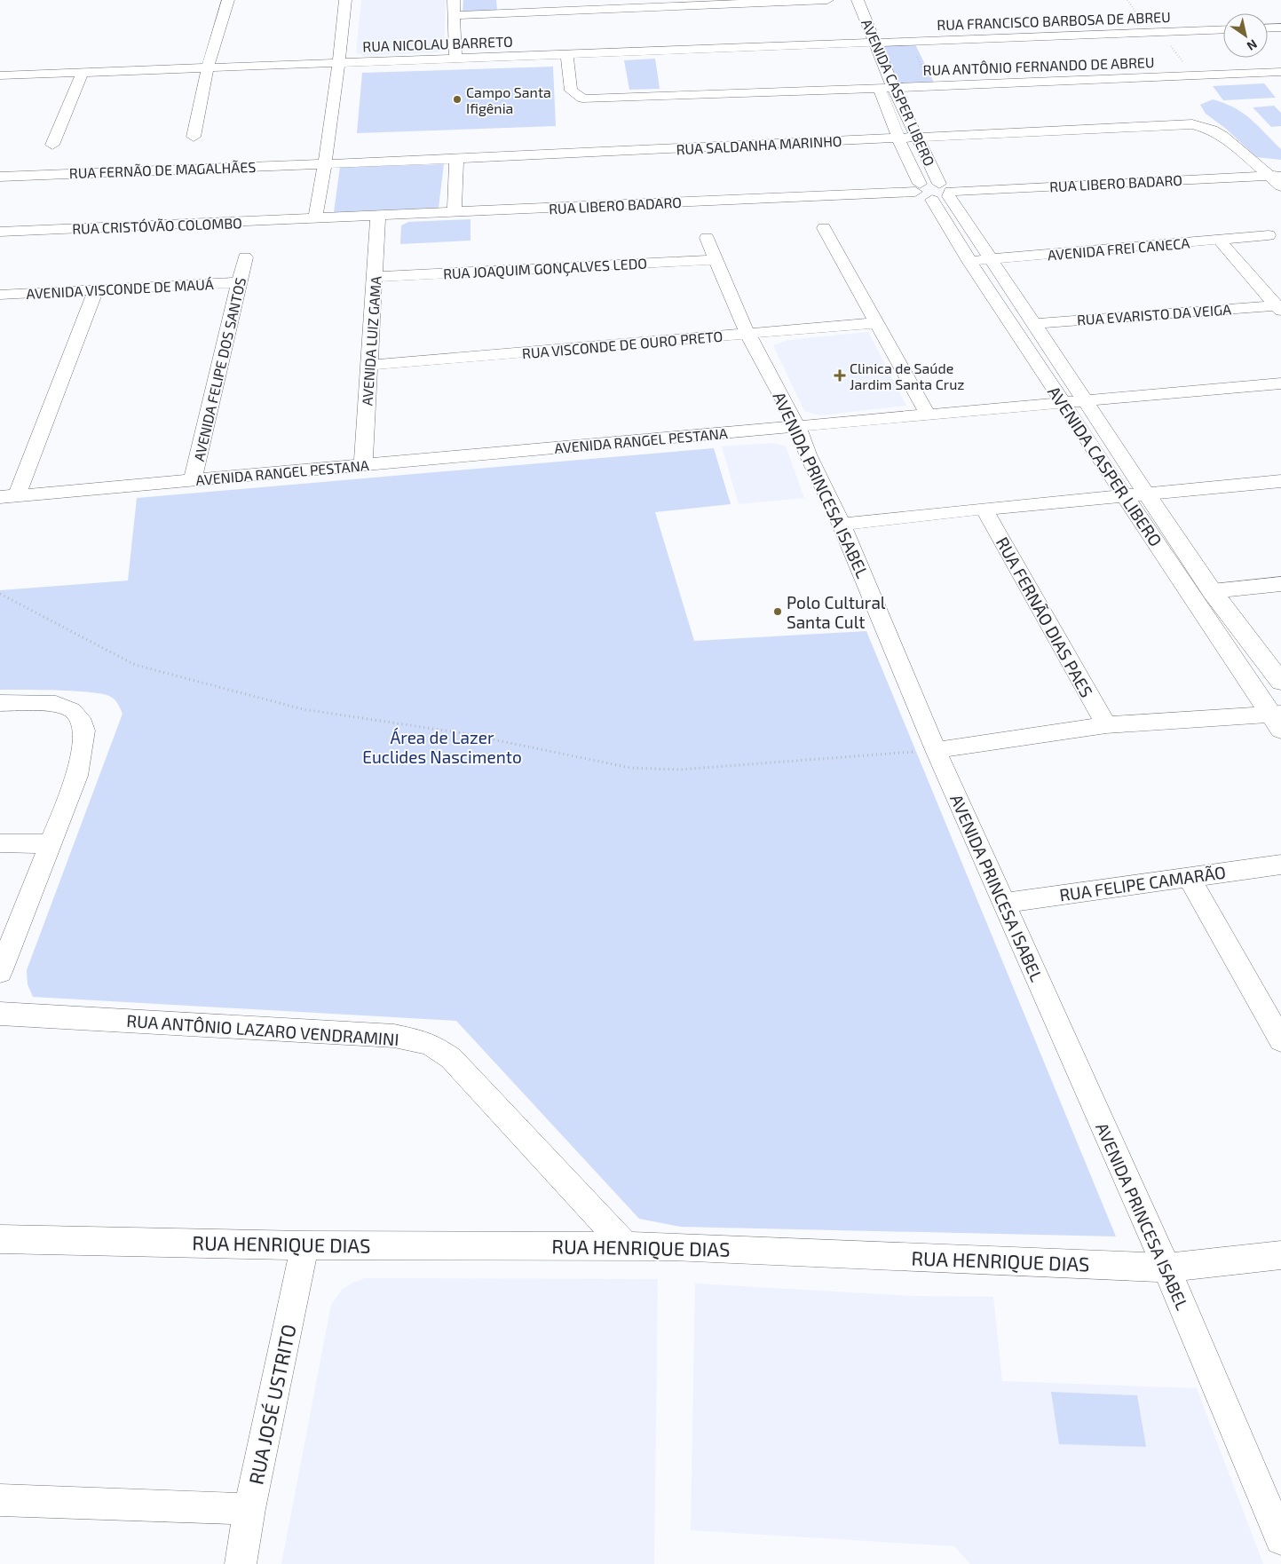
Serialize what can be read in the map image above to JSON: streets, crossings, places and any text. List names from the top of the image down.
{
  "streets": {
    "street": [
      "RUA FRANCISCO BARBOSA DE ABREU",
      "RUA NICOLAU BARRETO",
      "RUA ANTÔNIO FERNANDO DE ABREU",
      "AVENIDA CASPER LIBERO",
      "RUA SALDANHA MARINHO",
      "RUA FERNÃO DE MAGALHÃES",
      "RUA LIBERO BADARO",
      "RUA CRISTÓVÃO COLOMBO",
      "AVENIDA FREI CANECA",
      "RUA JOAQUIM GONÇALVES LEDO",
      "AVENIDA VISCONDE DE MAUÁ",
      "RUA EVARISTO DA VEIGA",
      "AVENIDA LUIZ GAMA",
      "RUA VISCONDE DE OURO PRETO",
      "AVENIDA FELIPE DOS SANTOS",
      "AVENIDA RANGEL PESTANA",
      "AVENIDA PRINCESA ISABEL",
      "RUA FERNÃO DIAS PAES",
      "RUA FELIPE CAMARÃO",
      "RUA ANTÔNIO LAZARO VENDRAMINI",
      "RUA HENRIQUE DIAS",
      "RUA JOSÉ USTRITO"
    ]
  },
  "crossings": [
    ["RUA FRANCISCO BARBOSA DE ABREU", "RUA NICOLAU BARRETO"],
    ["RUA FRANCISCO BARBOSA DE ABREU", "AVENIDA CASPER LIBERO"],
    ["RUA NICOLAU BARRETO", "RUA ANTÔNIO FERNANDO DE ABREU"],
    ["RUA NICOLAU BARRETO", "AVENIDA CASPER LIBERO"],
    ["RUA ANTÔNIO FERNANDO DE ABREU", "AVENIDA CASPER LIBERO"],
    ["AVENIDA CASPER LIBERO", "RUA SALDANHA MARINHO"],
    ["AVENIDA CASPER LIBERO", "RUA LIBERO BADARO"],
    ["AVENIDA CASPER LIBERO", "AVENIDA FREI CANECA"],
    ["AVENIDA CASPER LIBERO", "RUA EVARISTO DA VEIGA"],
    ["AVENIDA CASPER LIBERO", "AVENIDA RANGEL PESTANA"],
    ["RUA SALDANHA MARINHO", "RUA FERNÃO DE MAGALHÃES"],
    ["RUA SALDANHA MARINHO", "RUA LIBERO BADARO"],
    ["RUA LIBERO BADARO", "RUA CRISTÓVÃO COLOMBO"],
    ["RUA LIBERO BADARO", "AVENIDA LUIZ GAMA"],
    ["RUA JOAQUIM GONÇALVES LEDO", "AVENIDA LUIZ GAMA"],
    ["RUA JOAQUIM GONÇALVES LEDO", "AVENIDA PRINCESA ISABEL"],
    ["AVENIDA VISCONDE DE MAUÁ", "AVENIDA FELIPE DOS SANTOS"],
    ["AVENIDA LUIZ GAMA", "RUA VISCONDE DE OURO PRETO"],
    ["AVENIDA LUIZ GAMA", "AVENIDA RANGEL PESTANA"],
    ["RUA VISCONDE DE OURO PRETO", "AVENIDA PRINCESA ISABEL"],
    ["AVENIDA FELIPE DOS SANTOS", "AVENIDA RANGEL PESTANA"],
    ["AVENIDA RANGEL PESTANA", "AVENIDA PRINCESA ISABEL"],
    ["AVENIDA PRINCESA ISABEL", "RUA FELIPE CAMARÃO"],
    ["AVENIDA PRINCESA ISABEL", "RUA HENRIQUE DIAS"],
    ["RUA ANTÔNIO LAZARO VENDRAMINI", "RUA HENRIQUE DIAS"],
    ["RUA HENRIQUE DIAS", "RUA JOSÉ USTRITO"]
  ],
  "parks": ["Área de Lazer Euclides Nascimento"],
  "places": {
    "other": ["Campo Santa Ifigênia", "Polo Cultural Santa Cult"],
    "health": ["Clinica de Saúde Jardim Santa Cruz"]
  },
  "north": "bottom right"
}
